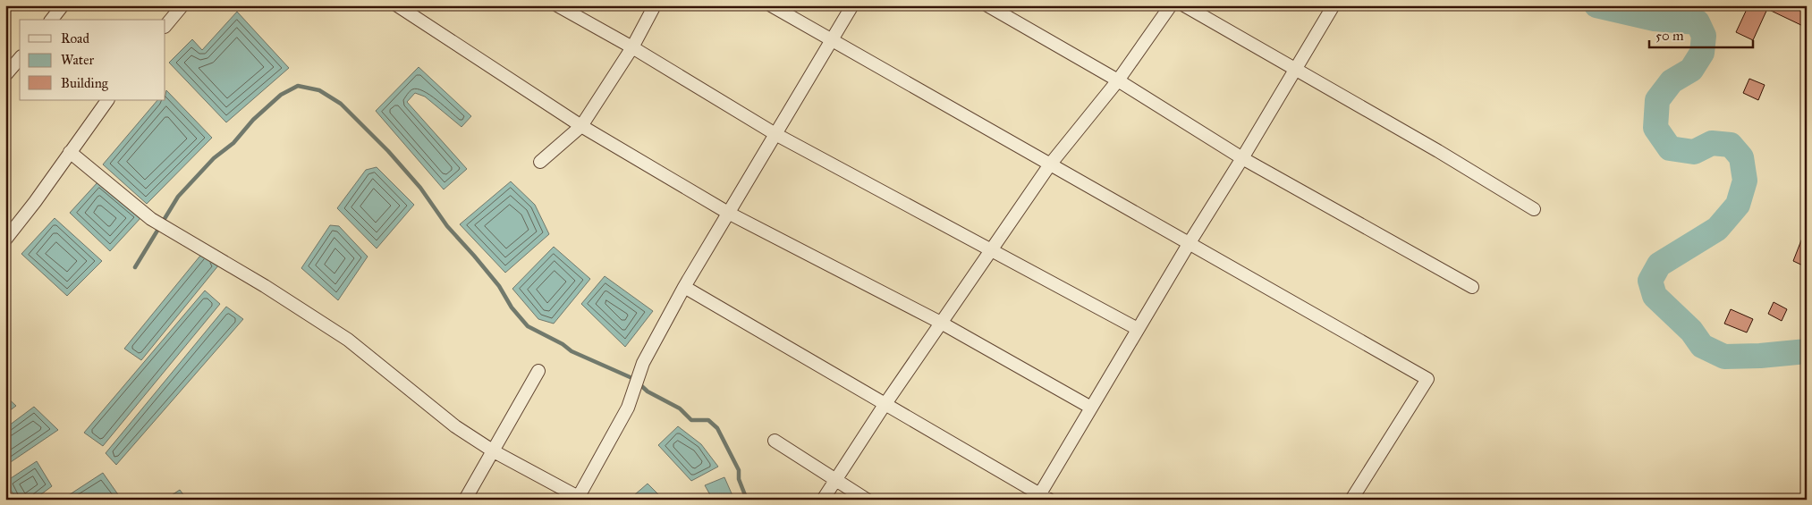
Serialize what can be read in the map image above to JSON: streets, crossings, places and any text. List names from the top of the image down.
{
  "legend": ["Road", "Water", "Building"],
  "scale_bar": "50 m"
}
